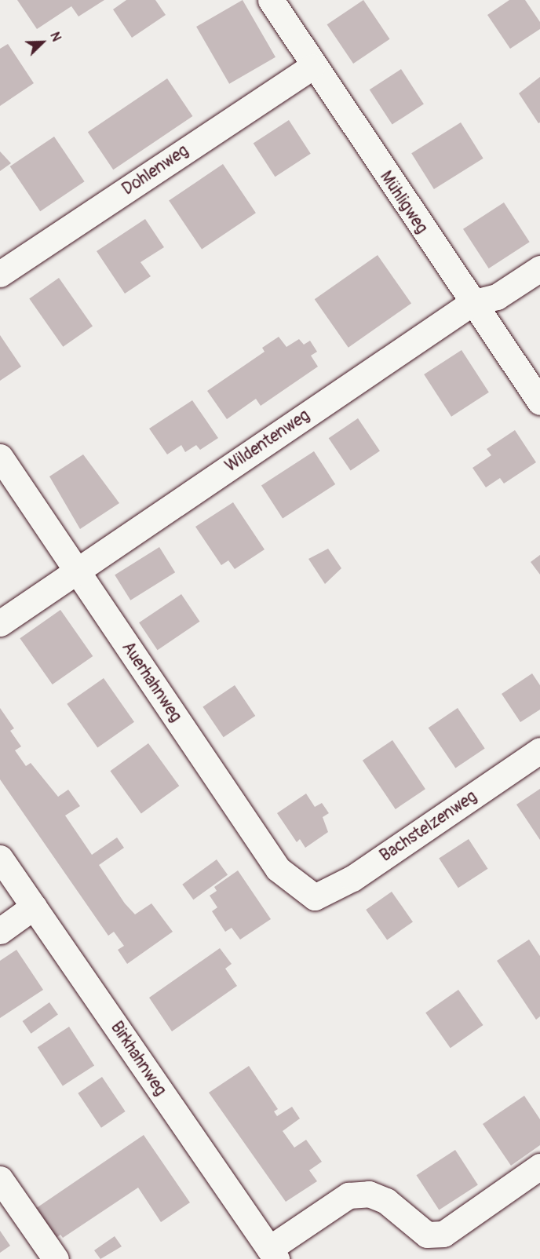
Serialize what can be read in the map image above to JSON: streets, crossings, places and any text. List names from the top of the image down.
{
  "streets": {
    "street": [
      "Dohlenweg",
      "Mühligweg",
      "Wildentenweg",
      "Auerhahnweg",
      "Bachstelzenweg",
      "Birkhahnweg"
    ]
  },
  "crossings": [
    ["Dohlenweg", "Mühligweg"],
    ["Mühligweg", "Wildentenweg"],
    ["Wildentenweg", "Auerhahnweg"],
    ["Auerhahnweg", "Bachstelzenweg"]
  ],
  "north": "top right"
}
